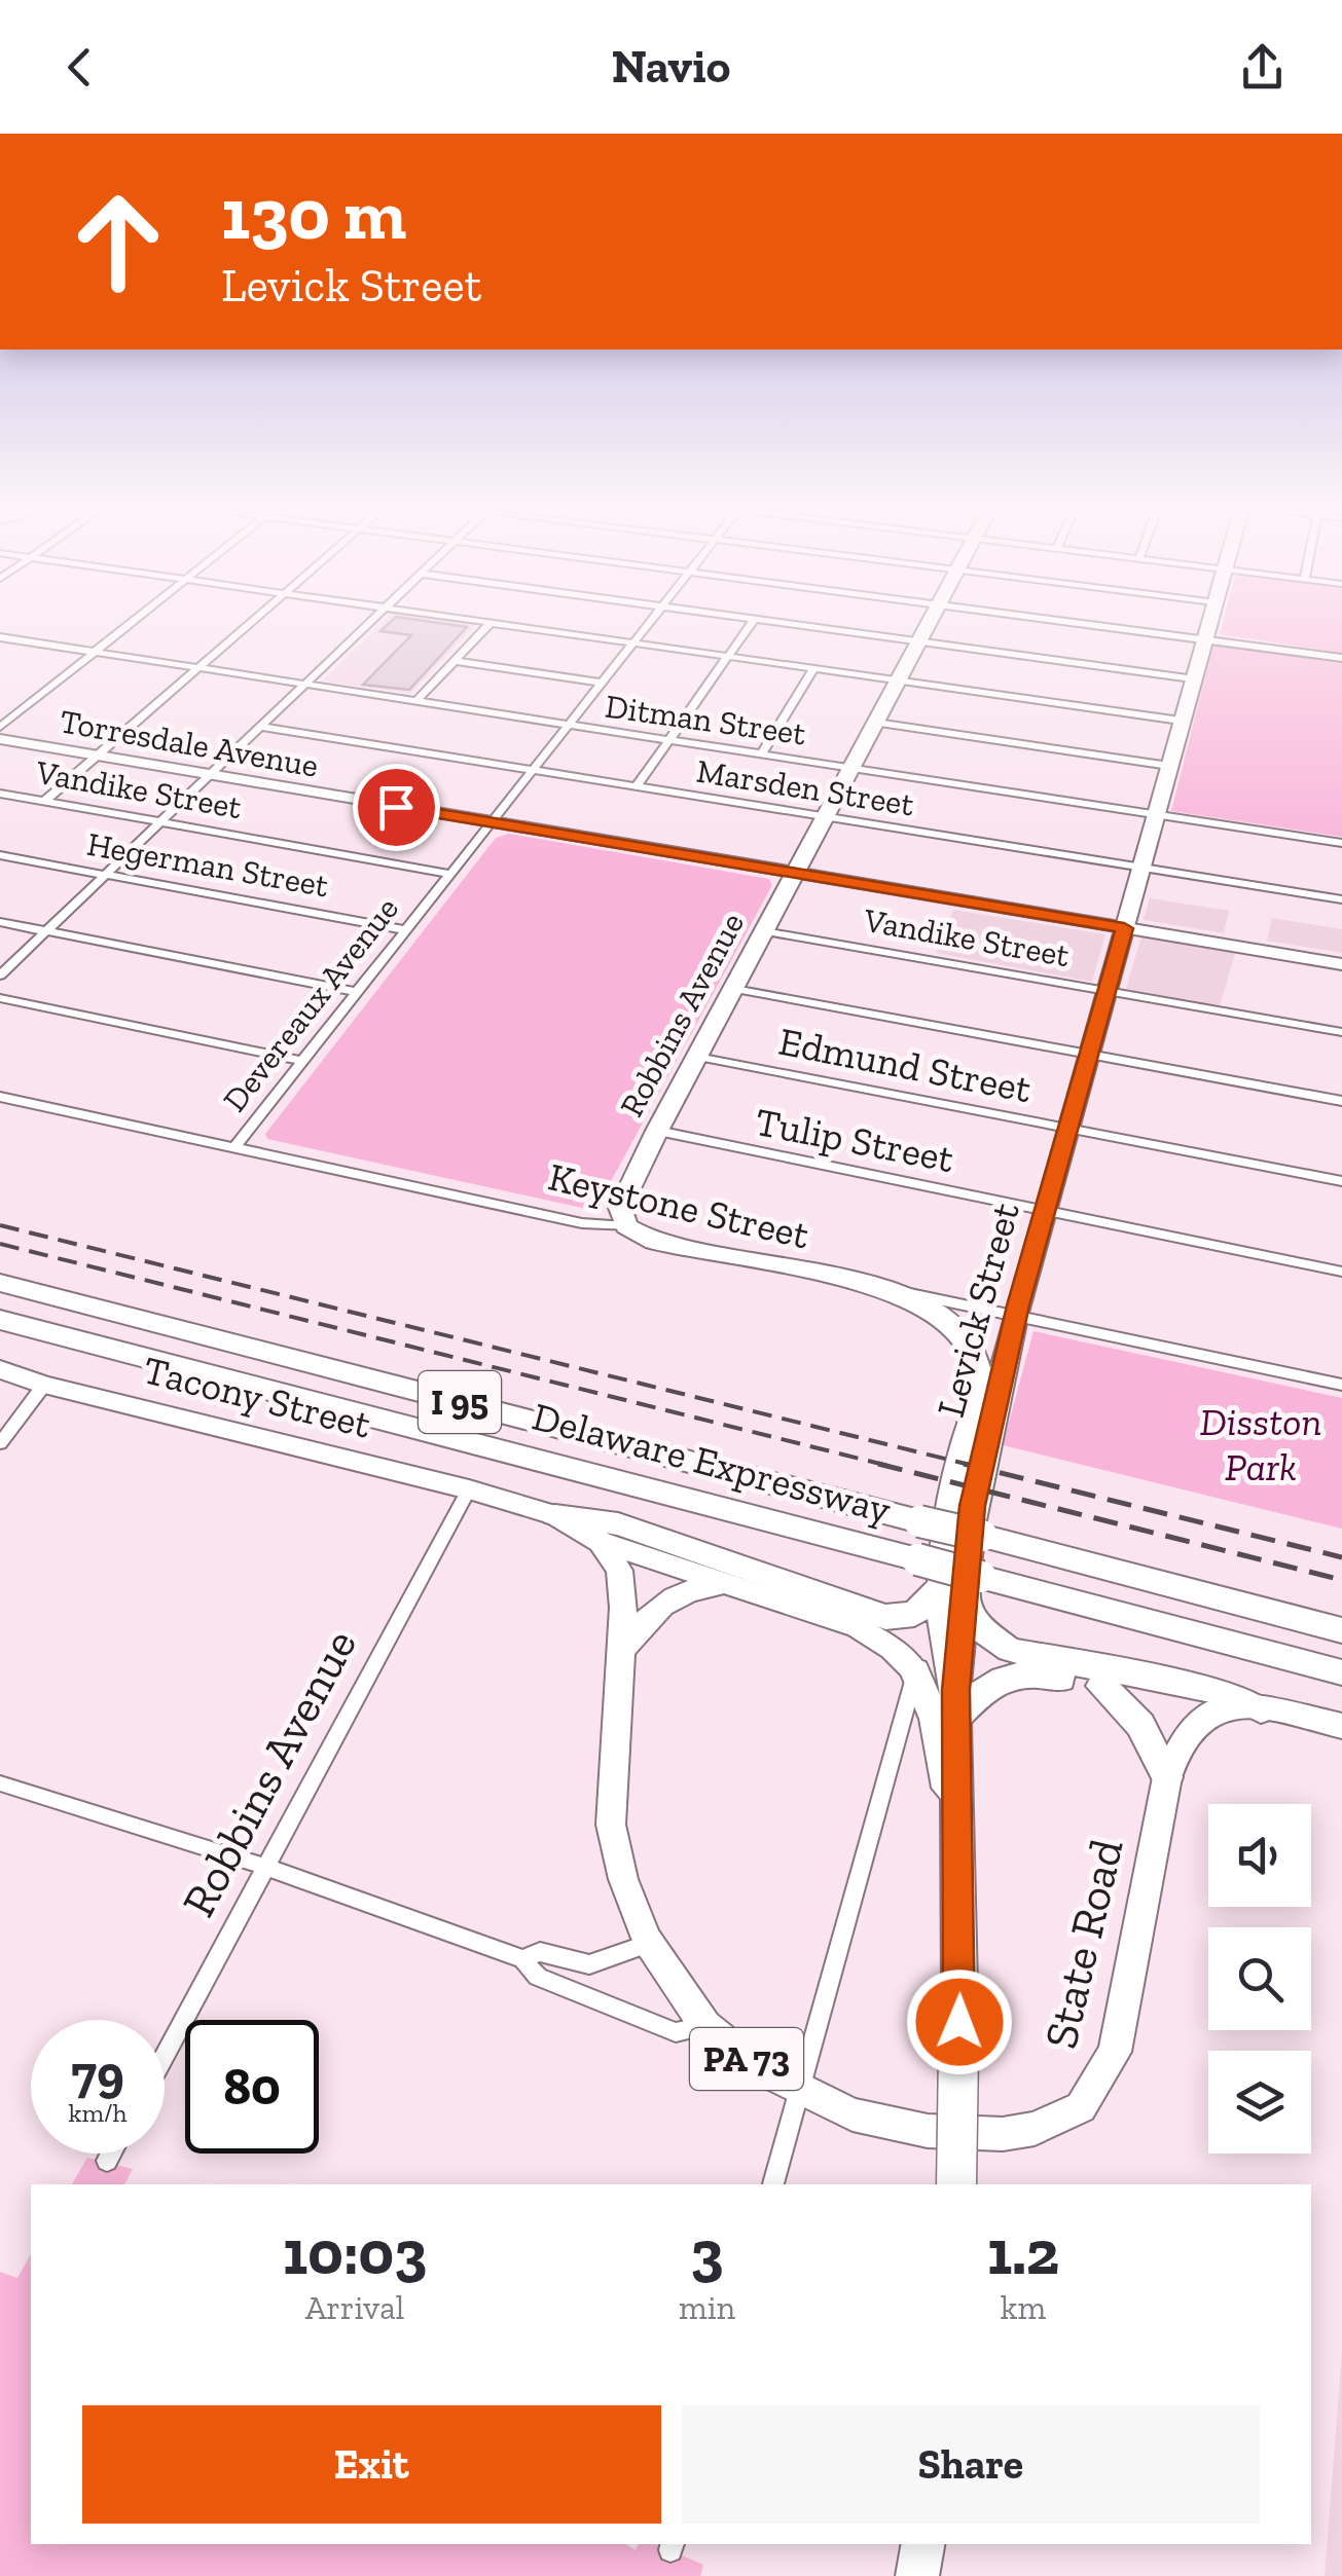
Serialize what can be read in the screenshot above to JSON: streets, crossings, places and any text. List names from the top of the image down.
{
  "streets": {
    "highway": [
      "Robbins Avenue",
      "Keystone Street",
      "Levick Street",
      "I 95",
      "Delaware Expressway"
    ],
    "main road": ["Tacony Street", "State Road", "PA 73"],
    "street": [
      "Ditman Street",
      "Torresdale Avenue",
      "Marsden Street",
      "Vandike Street",
      "Hegerman Street",
      "Devereaux Avenue",
      "Edmund Street",
      "Tulip Street"
    ]
  },
  "crossings": [
    ["Ditman Street", "Devereaux Avenue"],
    ["Ditman Street", "Robbins Avenue"],
    ["Ditman Street", "Levick Street"],
    ["Torresdale Avenue", "Devereaux Avenue"],
    ["Torresdale Avenue", "Robbins Avenue"],
    ["Torresdale Avenue", "Levick Street"],
    ["Marsden Street", "Devereaux Avenue"],
    ["Marsden Street", "Robbins Avenue"],
    ["Marsden Street", "Levick Street"],
    ["Vandike Street", "Devereaux Avenue"],
    ["Vandike Street", "Robbins Avenue"],
    ["Vandike Street", "Levick Street"],
    ["Hegerman Street", "Devereaux Avenue"],
    ["Devereaux Avenue", "Keystone Street"],
    ["Robbins Avenue", "Edmund Street"],
    ["Robbins Avenue", "Tulip Street"],
    ["Robbins Avenue", "Keystone Street"],
    ["Robbins Avenue", "Tacony Street"],
    ["Edmund Street", "Levick Street"],
    ["Tulip Street", "Levick Street"],
    ["Keystone Street", "Levick Street"],
    ["Levick Street", "Delaware Expressway"]
  ],
  "parks": ["Disston Park"],
  "page": {
    "header": "Navio",
    "turn": ["130 m", "Levick Street"],
    "speed": "79 km/h",
    "limit": "80",
    "eta": [
      "10:03",
      "Arrival",
      "3",
      "min",
      "1.2",
      "km"
    ],
    "buttons": ["Exit", "Share"]
  }
}
